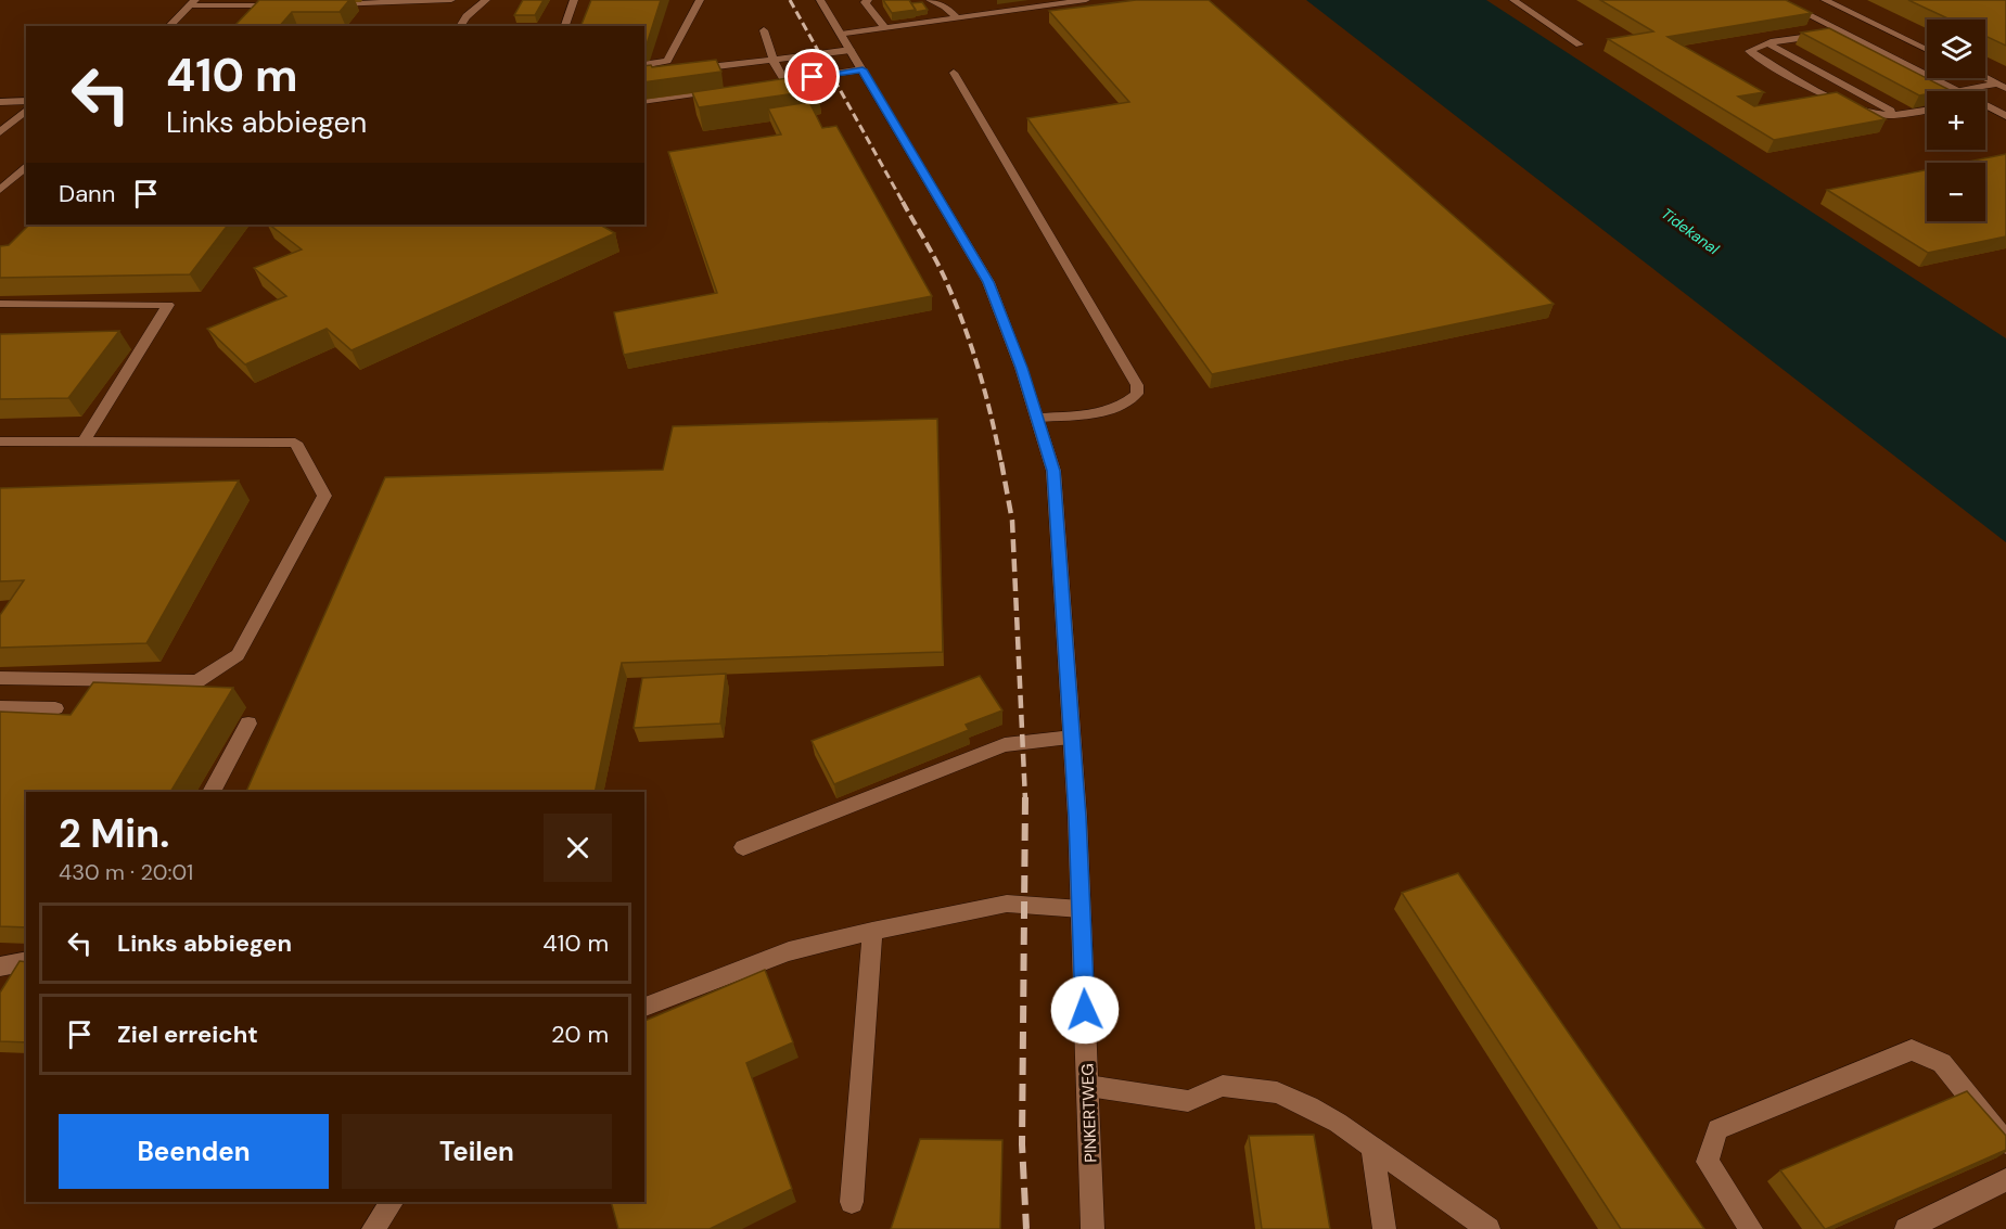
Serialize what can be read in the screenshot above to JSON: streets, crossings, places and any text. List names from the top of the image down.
{
  "streets": {
    "street": ["PINKERTWEG"]
  },
  "water": ["Tidekanal"],
  "page": {
    "map_buttons": ["+", "−"],
    "turn": ["410 m", "Links abbiegen"],
    "then": "Dann",
    "heading": ["2 Min.", "430 m · 20:01"],
    "list": [
      {
        "name": "Links abbiegen",
        "value": "410 m"
      },
      {
        "name": "Ziel erreicht",
        "value": "20 m"
      }
    ],
    "buttons": ["Beenden", "Teilen"]
  }
}
